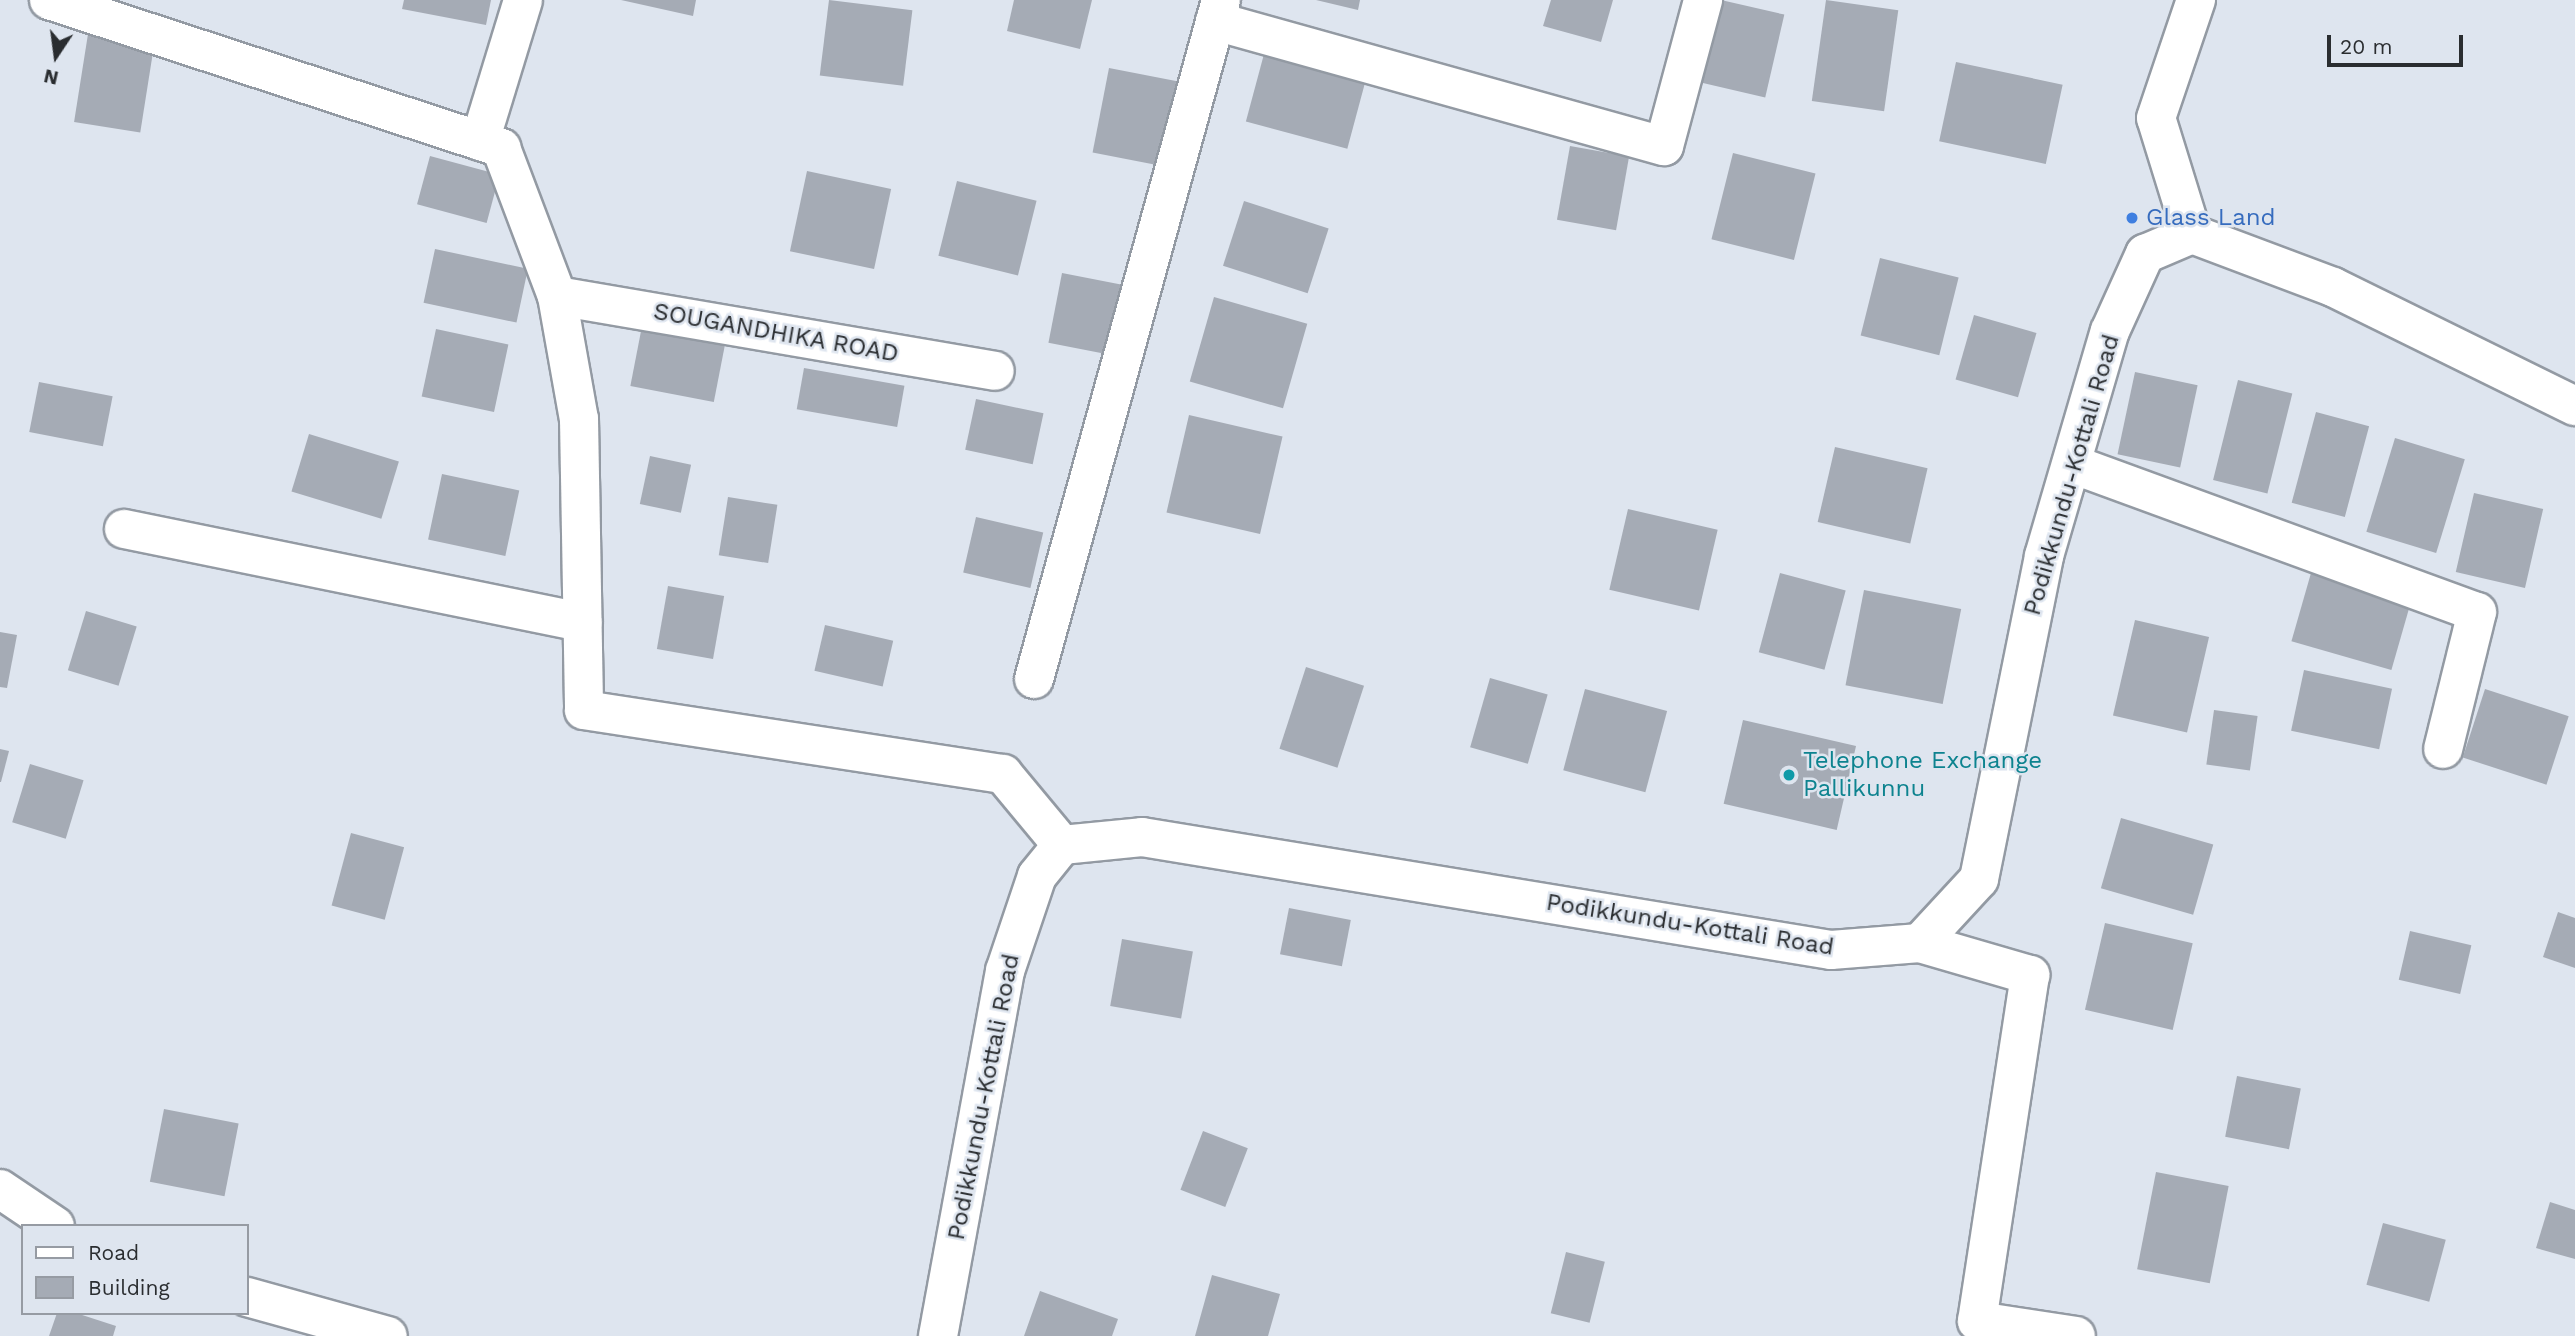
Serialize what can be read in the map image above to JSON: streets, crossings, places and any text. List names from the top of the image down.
{
  "streets": {
    "street": ["SOUGANDHIKA ROAD", "Podikkundu-Kottali Road"]
  },
  "places": ["Glass Land", "Telephone Exchange Pallikunnu"],
  "legend": ["Road", "Building"],
  "scale_bar": "20 m",
  "north": "bottom"
}
